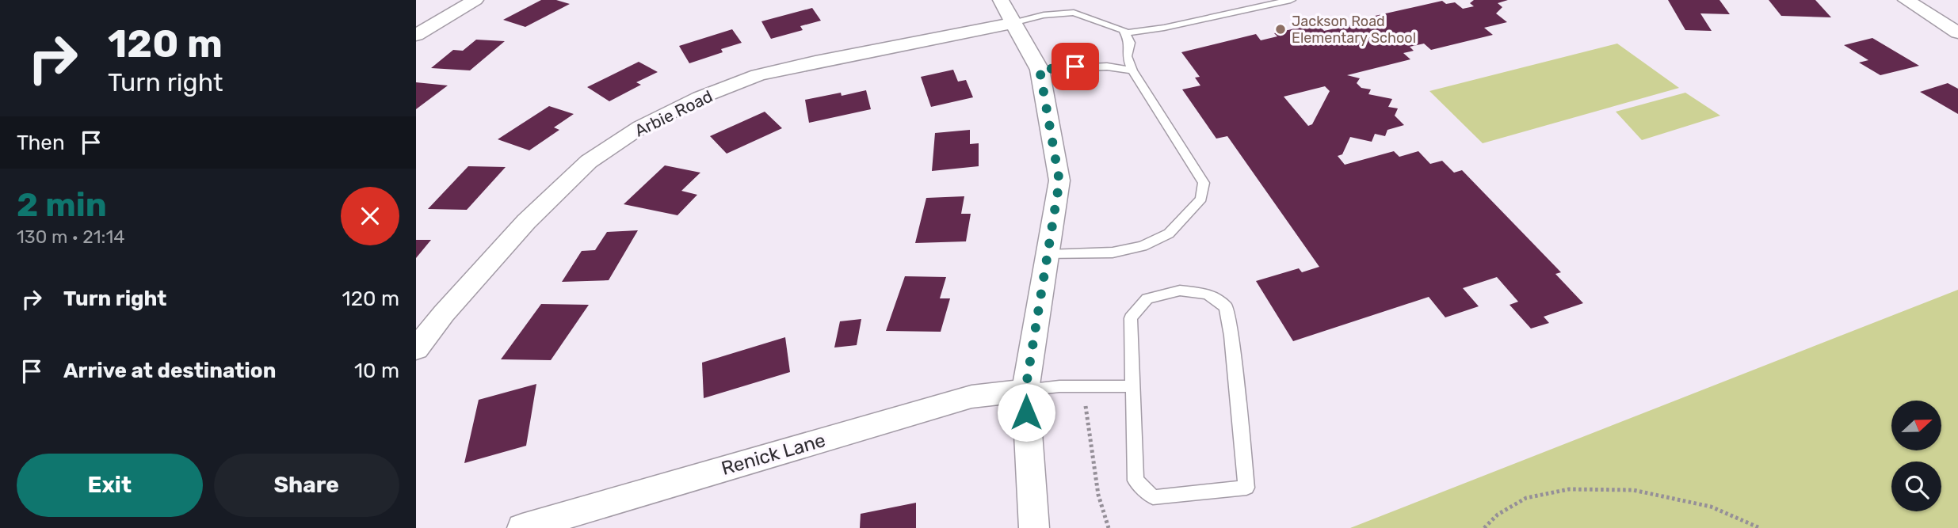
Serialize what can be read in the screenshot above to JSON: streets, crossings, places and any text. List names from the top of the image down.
{
  "streets": {
    "street": ["Arbie Road", "Renick Lane"]
  },
  "places": ["Jackson Road Elementary School"],
  "north": "right",
  "page": {
    "turn": ["120 m", "Turn right"],
    "then": "Then",
    "heading": ["2 min", "130 m · 21:14"],
    "list": [
      {
        "name": "Turn right",
        "value": "120 m"
      },
      {
        "name": "Arrive at destination",
        "value": "10 m"
      }
    ],
    "buttons": ["Exit", "Share"]
  }
}
